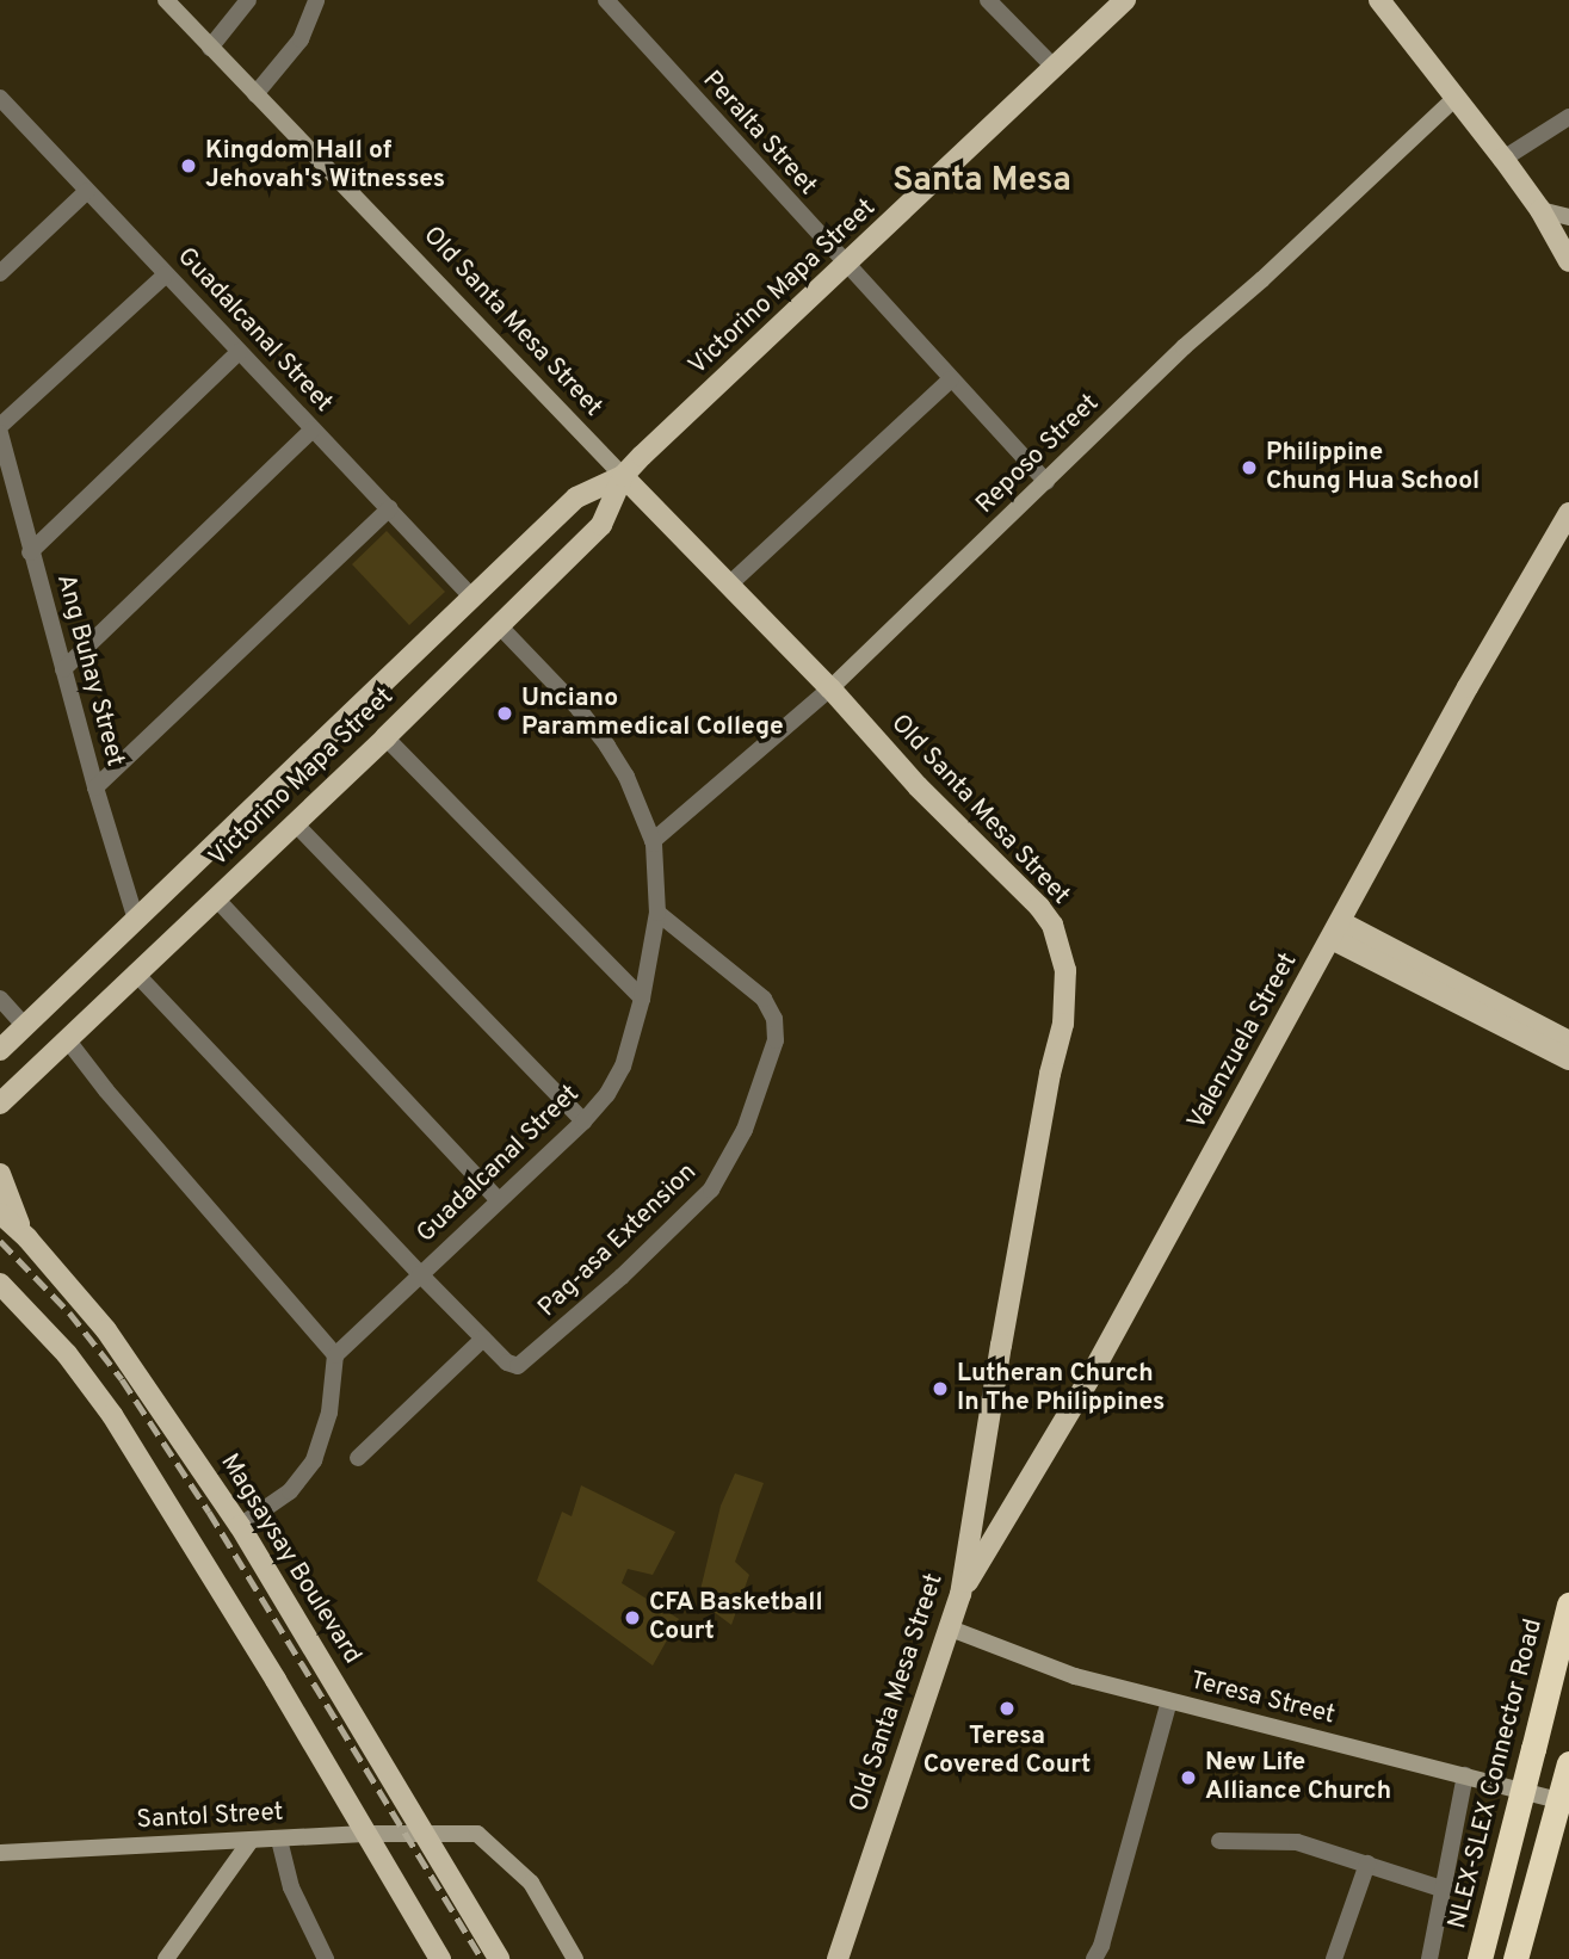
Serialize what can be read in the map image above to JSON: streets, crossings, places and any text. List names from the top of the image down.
{
  "streets": {
    "highway": ["NLEX-SLEX Connector Road"],
    "main road": [
      "Victorino Mapa Street",
      "Old Santa Mesa Street",
      "Valenzuela Street",
      "Magsaysay Boulevard"
    ],
    "street": [
      "Peralta Street",
      "Guadalcanal Street",
      "Reposo Street",
      "Ang Buhay Street",
      "Pag-asa Extension",
      "Teresa Street",
      "Santol Street"
    ]
  },
  "crossings": [
    ["Peralta Street", "Victorino Mapa Street"],
    ["Peralta Street", "Reposo Street"],
    ["Victorino Mapa Street", "Old Santa Mesa Street"],
    ["Victorino Mapa Street", "Guadalcanal Street"],
    ["Victorino Mapa Street", "Ang Buhay Street"],
    ["Victorino Mapa Street", "Pag-asa Extension"],
    ["Old Santa Mesa Street", "Reposo Street"],
    ["Old Santa Mesa Street", "Valenzuela Street"],
    ["Old Santa Mesa Street", "Teresa Street"],
    ["Guadalcanal Street", "Reposo Street"],
    ["Guadalcanal Street", "Pag-asa Extension"],
    ["Magsaysay Boulevard", "Santol Street"]
  ],
  "districts": ["Santa Mesa"],
  "places": [
    "Kingdom Hall of Jehovah's Witnesses",
    "Philippine Chung Hua School",
    "Unciano Parammedical College",
    "Lutheran Church In The Philippines",
    "CFA Basketball Court",
    "Teresa Covered Court",
    "New Life Alliance Church"
  ]
}
